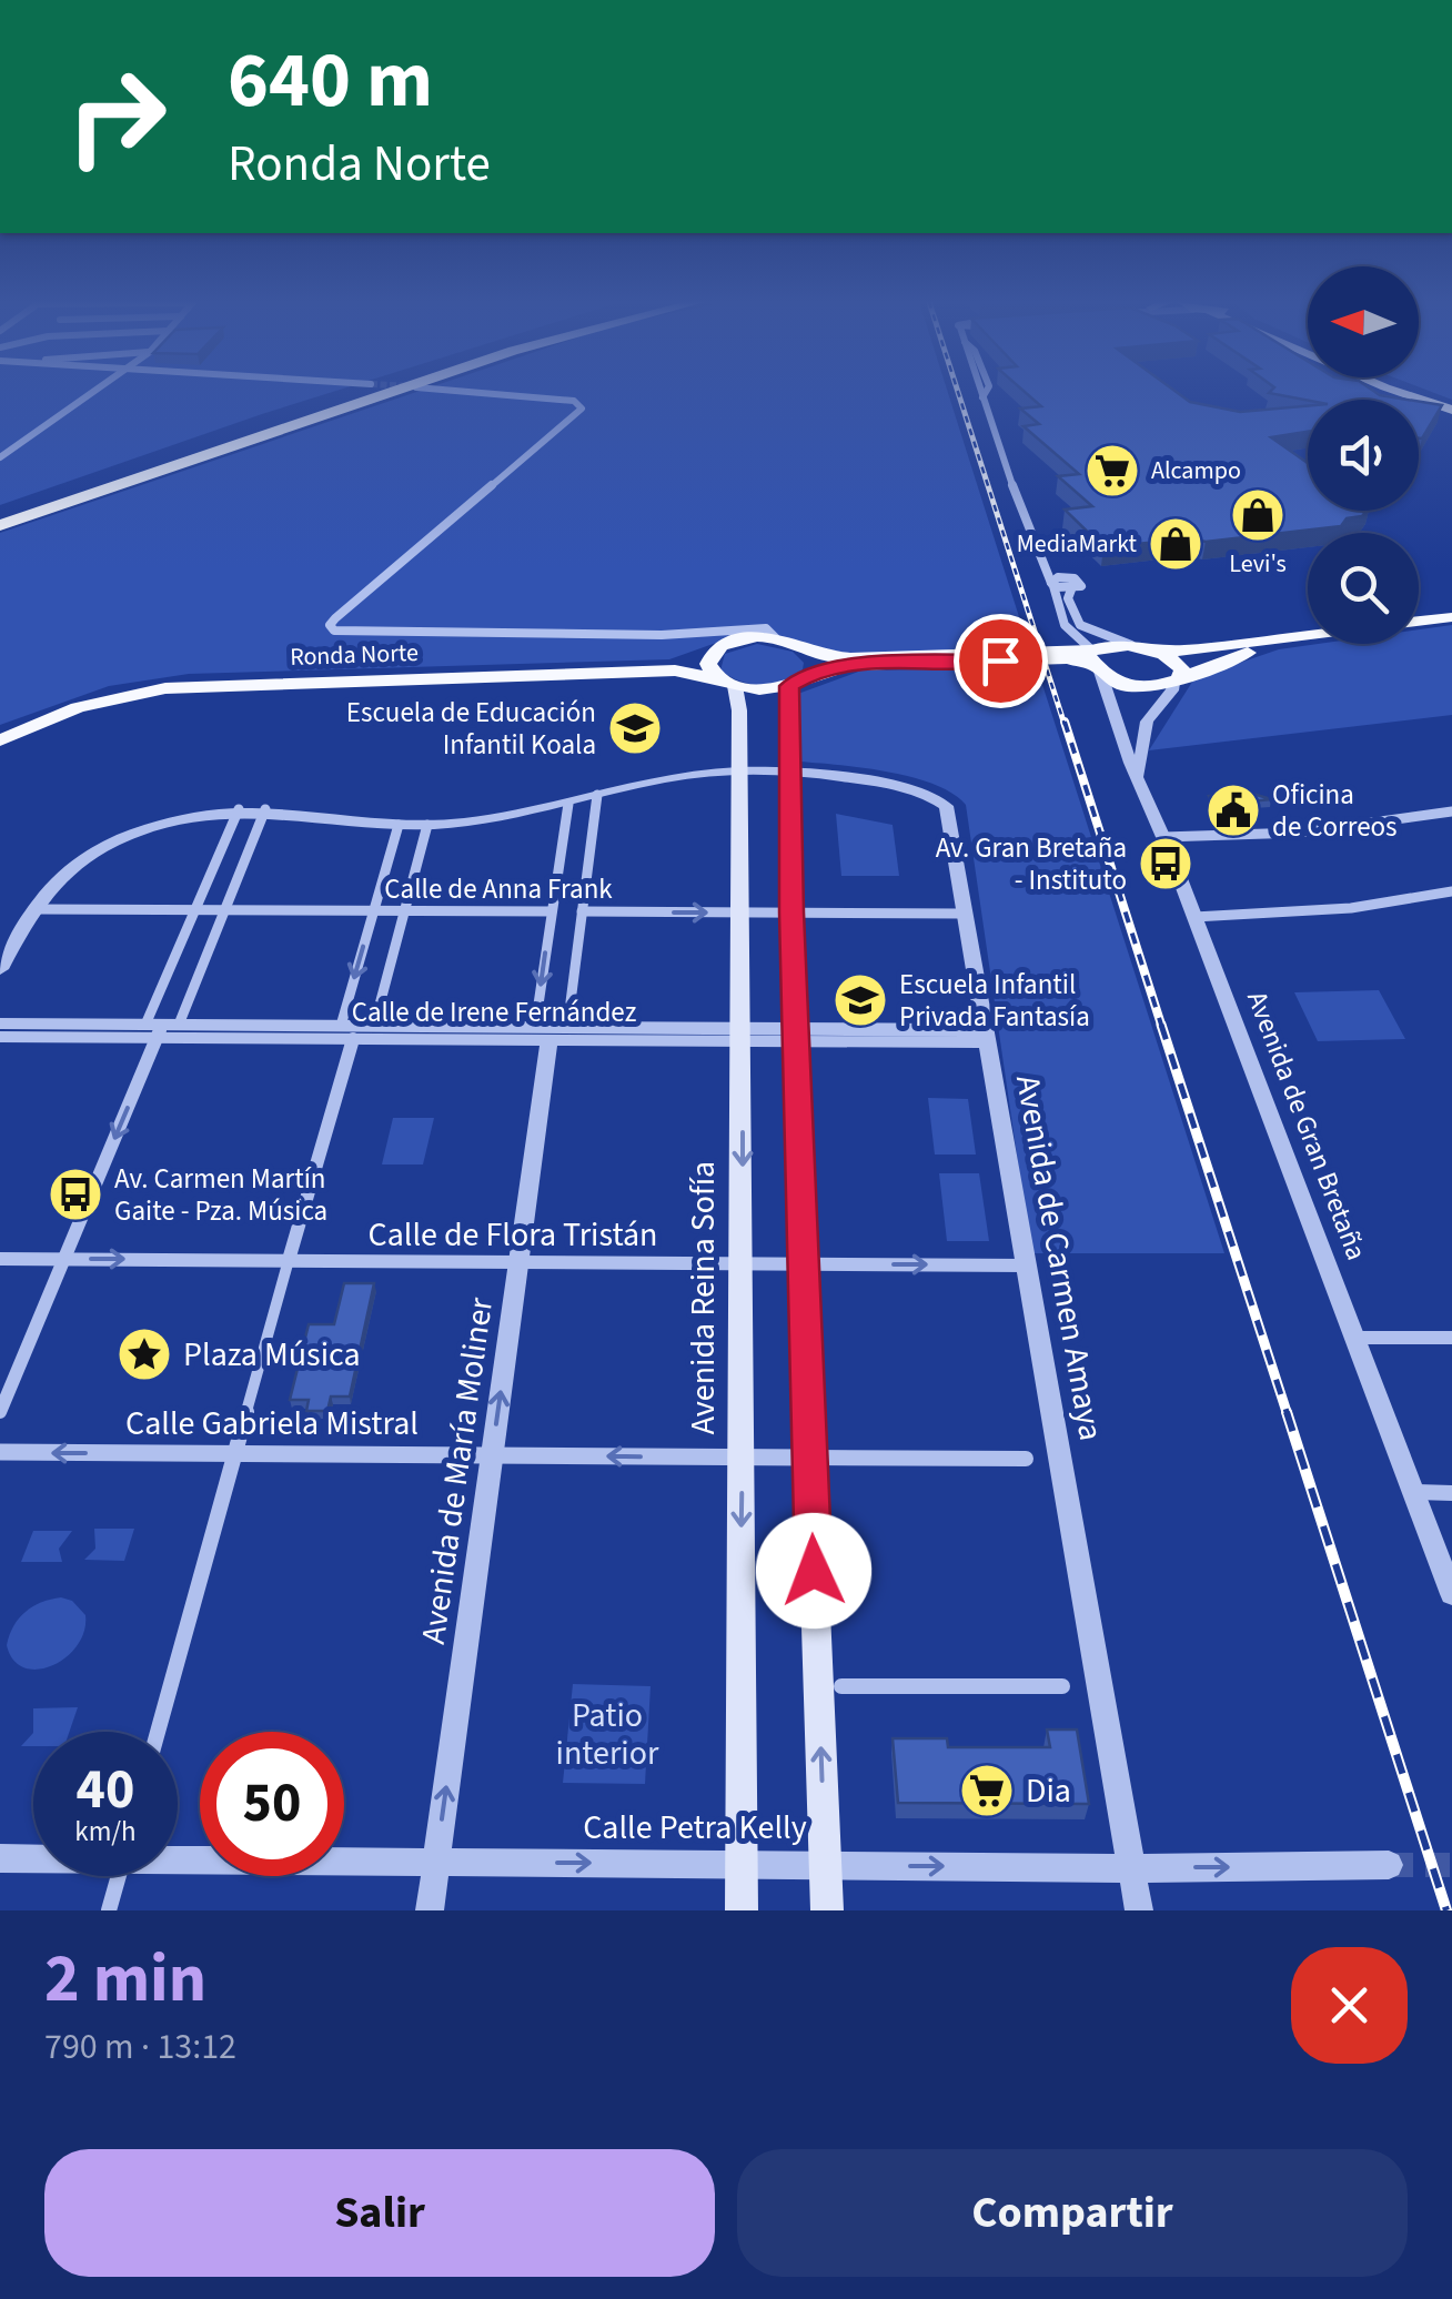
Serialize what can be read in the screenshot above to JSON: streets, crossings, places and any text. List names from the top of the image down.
{
  "streets": {
    "main road": ["Ronda Norte", "Avenida Reina Sofía"],
    "street": [
      "Calle de Anna Frank",
      "Calle de Irene Fernández",
      "Avenida de Gran Bretaña",
      "Calle de Flora Tristán",
      "Avenida de Carmen Amaya",
      "Calle Gabriela Mistral",
      "Avenida de María Moliner",
      "Calle Petra Kelly"
    ]
  },
  "crossings": [
    ["Ronda Norte", "Avenida de Gran Bretaña"],
    ["Ronda Norte", "Avenida Reina Sofía"],
    ["Calle de Anna Frank", "Avenida de Carmen Amaya"],
    ["Calle de Anna Frank", "Avenida Reina Sofía"],
    ["Calle de Anna Frank", "Avenida de María Moliner"],
    ["Calle de Irene Fernández", "Avenida de Carmen Amaya"],
    ["Calle de Irene Fernández", "Avenida Reina Sofía"],
    ["Calle de Irene Fernández", "Avenida de María Moliner"],
    ["Calle de Flora Tristán", "Avenida de Carmen Amaya"],
    ["Calle de Flora Tristán", "Avenida Reina Sofía"],
    ["Calle de Flora Tristán", "Avenida de María Moliner"],
    ["Avenida de Carmen Amaya", "Avenida Reina Sofía"],
    ["Avenida de Carmen Amaya", "Avenida de María Moliner"],
    ["Avenida de Carmen Amaya", "Calle Petra Kelly"],
    ["Avenida Reina Sofía", "Calle Gabriela Mistral"],
    ["Avenida Reina Sofía", "Calle Petra Kelly"],
    ["Calle Gabriela Mistral", "Avenida de María Moliner"],
    ["Avenida de María Moliner", "Calle Petra Kelly"]
  ],
  "one_way": ["Calle de Flora Tristán", "Calle Gabriela Mistral", "Calle Petra Kelly"],
  "parks": ["Patio interior"],
  "places": {
    "supermarket": ["Alcampo", "Dia"],
    "shop": ["Levi's", "MediaMarkt"],
    "school or university": ["Escuela de Educación Infantil Koala", "Escuela Infantil Privada Fantasía"],
    "public building": ["Oficina de Correos"],
    "bus stop": ["Av. Gran Bretaña - Instituto", "Av. Carmen Martín Gaite - Pza. Música"],
    "place": ["Plaza Música"]
  },
  "north": "left",
  "page": {
    "turn": ["640 m", "Ronda Norte"],
    "speed": "40 km/h",
    "limit": "50",
    "heading": ["2 min", "790 m · 13:12"],
    "buttons": ["Salir", "Compartir"]
  }
}
